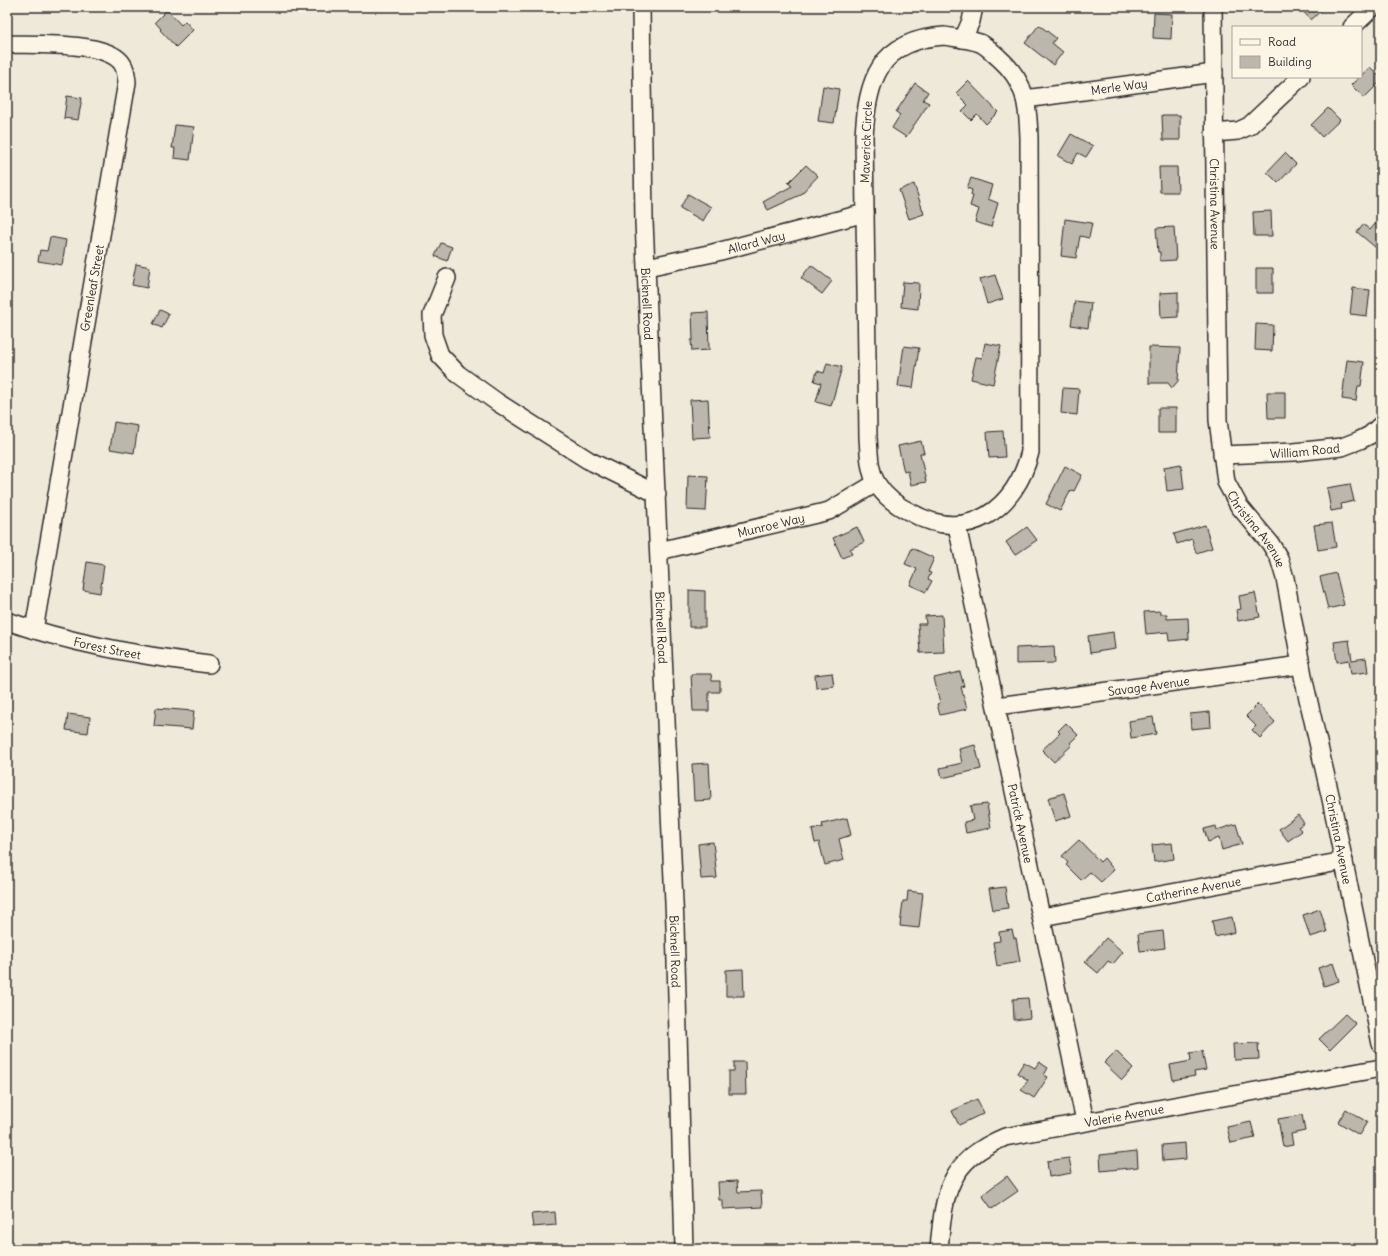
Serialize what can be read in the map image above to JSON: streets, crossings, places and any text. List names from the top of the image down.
{
  "streets": {
    "street": [
      "Merle Way",
      "Maverick Circle",
      "Christina Avenue",
      "Allard Way",
      "Greenleaf Street",
      "Bicknell Road",
      "William Road",
      "Munroe Way",
      "Forest Street",
      "Savage Avenue",
      "Patrick Avenue",
      "Catherine Avenue",
      "Valerie Avenue"
    ]
  },
  "crossings": [
    ["Merle Way", "Maverick Circle"],
    ["Merle Way", "Christina Avenue"],
    ["Maverick Circle", "Allard Way"],
    ["Maverick Circle", "Munroe Way"],
    ["Maverick Circle", "Patrick Avenue"],
    ["Christina Avenue", "William Road"],
    ["Christina Avenue", "Savage Avenue"],
    ["Christina Avenue", "Catherine Avenue"],
    ["Allard Way", "Bicknell Road"],
    ["Greenleaf Street", "Forest Street"],
    ["Bicknell Road", "Munroe Way"],
    ["Savage Avenue", "Patrick Avenue"],
    ["Patrick Avenue", "Catherine Avenue"],
    ["Patrick Avenue", "Valerie Avenue"]
  ],
  "legend": ["Road", "Building"]
}
